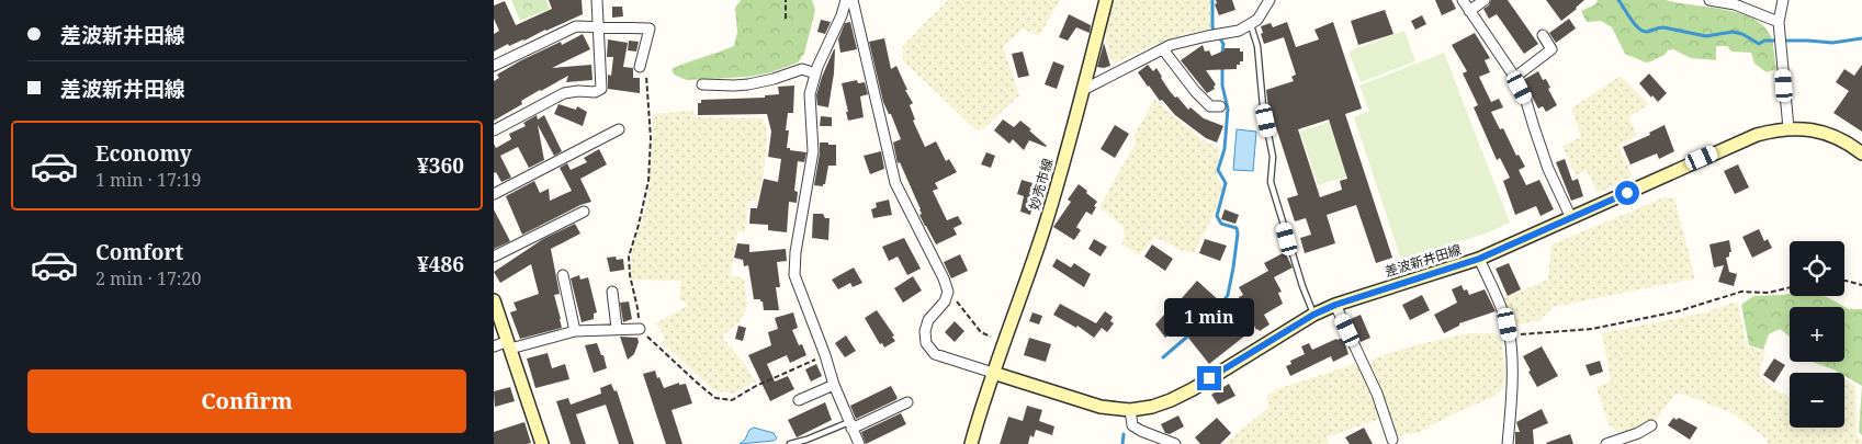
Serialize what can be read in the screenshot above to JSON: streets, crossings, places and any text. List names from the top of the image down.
{
  "streets": {
    "main road": ["妙売市線", "差波新井田線"]
  },
  "crossings": [
    ["妙売市線", "差波新井田線"]
  ],
  "page": {
    "banner": ["差波新井田線", "差波新井田線"],
    "list": [
      {
        "name": "Economy",
        "note": "1 min · 17:19",
        "value": "¥360"
      },
      {
        "name": "Comfort",
        "note": "2 min · 17:20",
        "value": "¥486"
      }
    ],
    "map_buttons": ["+", "−"],
    "bubble": "1 min",
    "buttons": "Confirm"
  }
}
